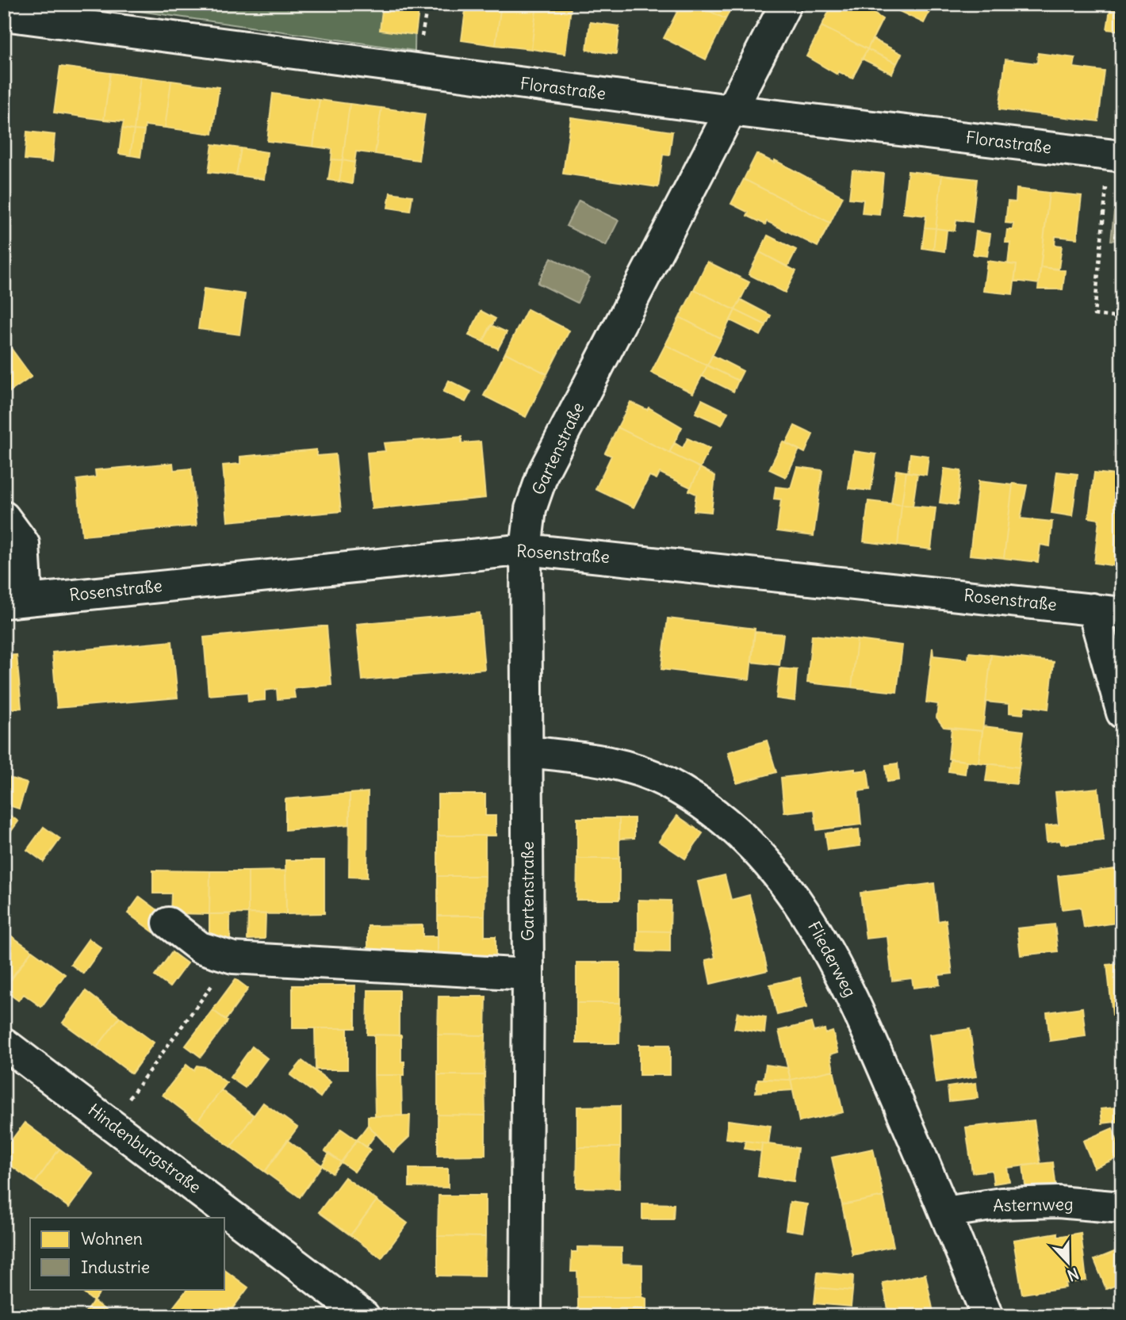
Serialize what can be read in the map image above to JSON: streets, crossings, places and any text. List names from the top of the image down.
{
  "streets": {
    "street": [
      "Florastraße",
      "Gartenstraße",
      "Rosenstraße",
      "Fliederweg",
      "Hindenburgstraße",
      "Asternweg"
    ]
  },
  "crossings": [
    ["Florastraße", "Gartenstraße"],
    ["Gartenstraße", "Rosenstraße"],
    ["Gartenstraße", "Fliederweg"],
    ["Fliederweg", "Asternweg"]
  ],
  "legend": ["Wohnen", "Industrie"],
  "north": "bottom"
}
